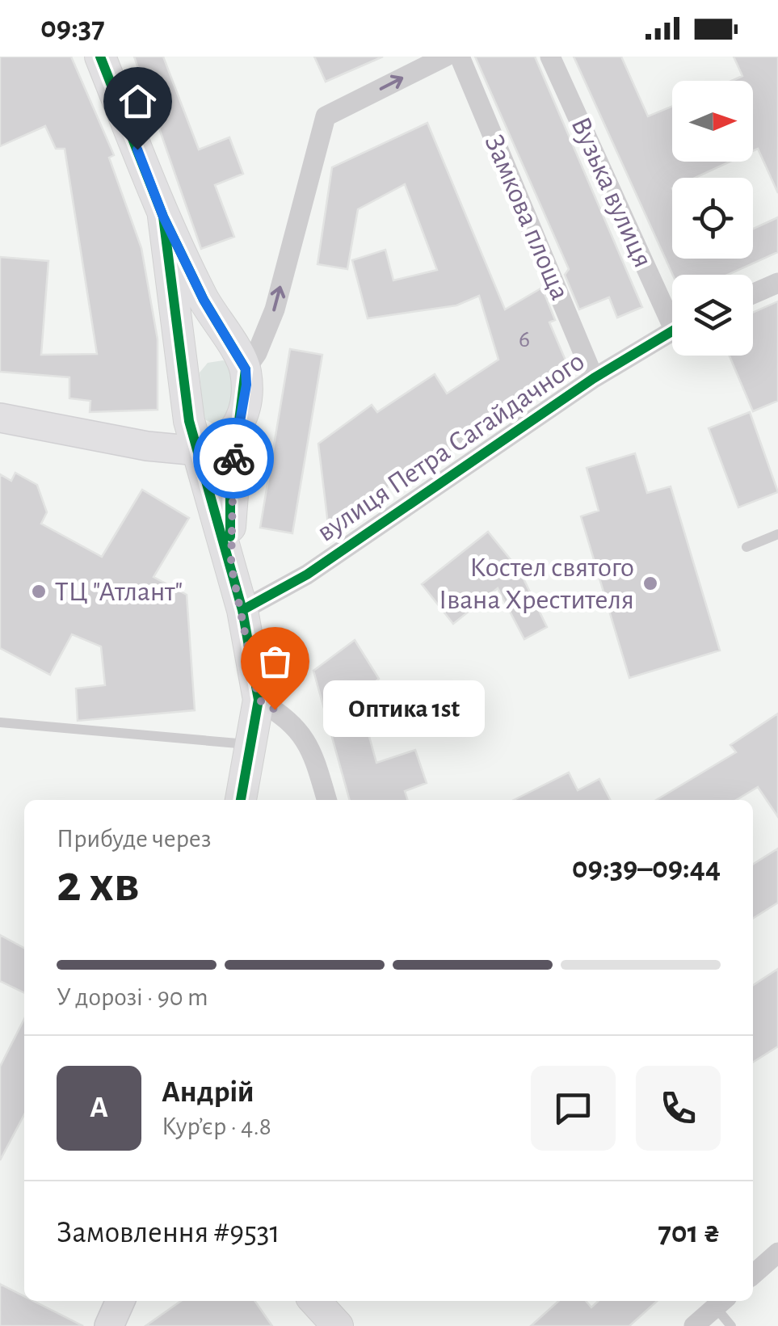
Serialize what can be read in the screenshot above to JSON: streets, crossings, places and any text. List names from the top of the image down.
{
  "streets": {
    "street": ["Вузька вулиця", "Замкова площа", "вулиця Петра Сагайдачного"]
  },
  "crossings": [
    ["Замкова площа", "вулиця Петра Сагайдачного"]
  ],
  "places": ["Костел святого Івана Хрестителя", "ТЦ \"Атлант\"", "Оптика 1st"],
  "house_numbers": ["6"],
  "north": "right",
  "page": {
    "status": "09:37",
    "bubble": "Оптика 1st",
    "heading": ["2 хв", "Прибуде через", "09:39–09:44"],
    "panel": [
      "Андрій",
      "Кур’єр · 4.8",
      "Замовлення #9531",
      "701 ₴"
    ],
    "bar": "У дорозі · 90 m",
    "round": "А"
  }
}
